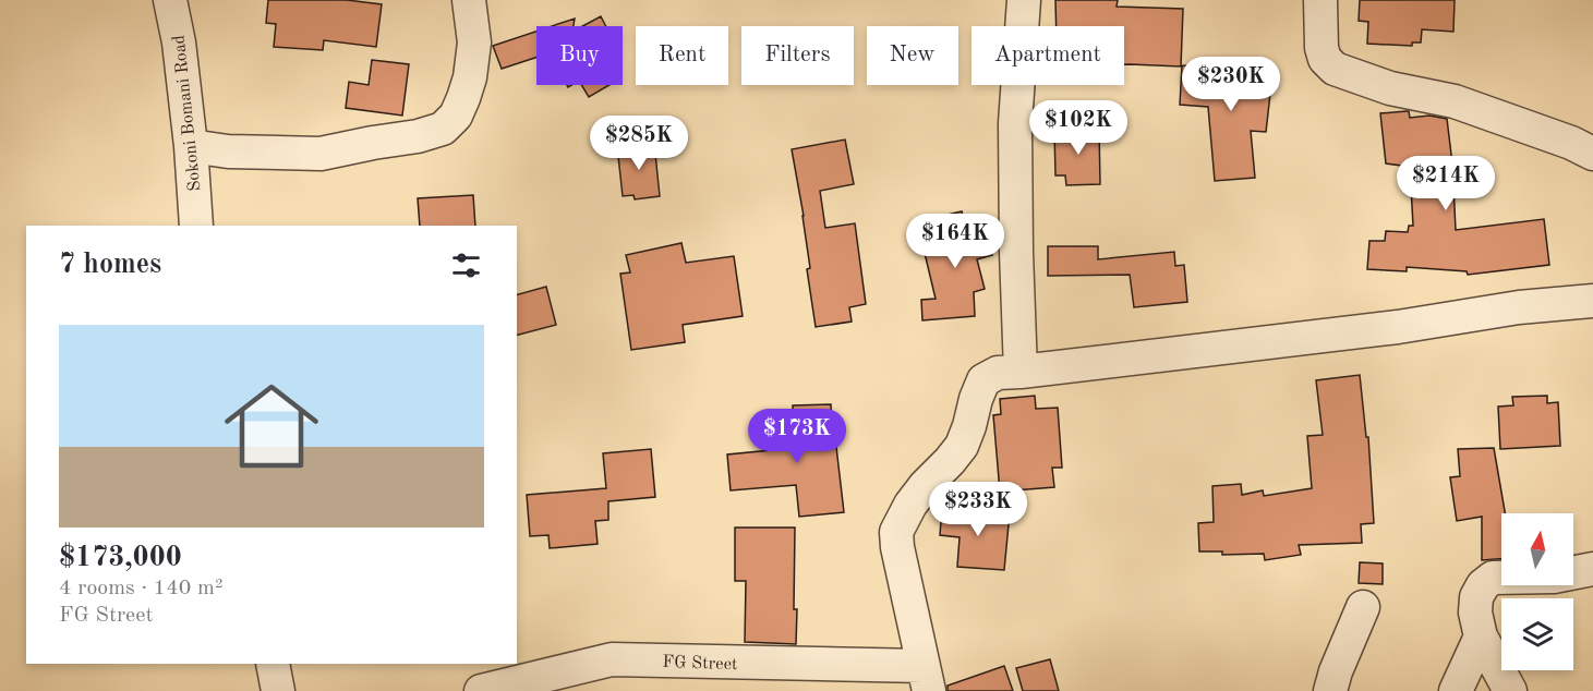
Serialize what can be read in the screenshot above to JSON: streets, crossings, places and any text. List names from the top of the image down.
{
  "streets": {
    "street": ["Sokoni Bomani Road", "FG Street"]
  },
  "north": "top",
  "page": {
    "chip": [
      "Buy",
      "Rent",
      "Filters",
      "New",
      "Apartment"
    ],
    "price": [
      "$230K",
      "$102K",
      "$285K",
      "$214K",
      "$164K",
      "$173K",
      "$233K"
    ],
    "heading": "7 homes",
    "list": [
      {
        "name": "$173,000",
        "note": "4 rooms · 140 m² · FG Street"
      }
    ]
  }
}
